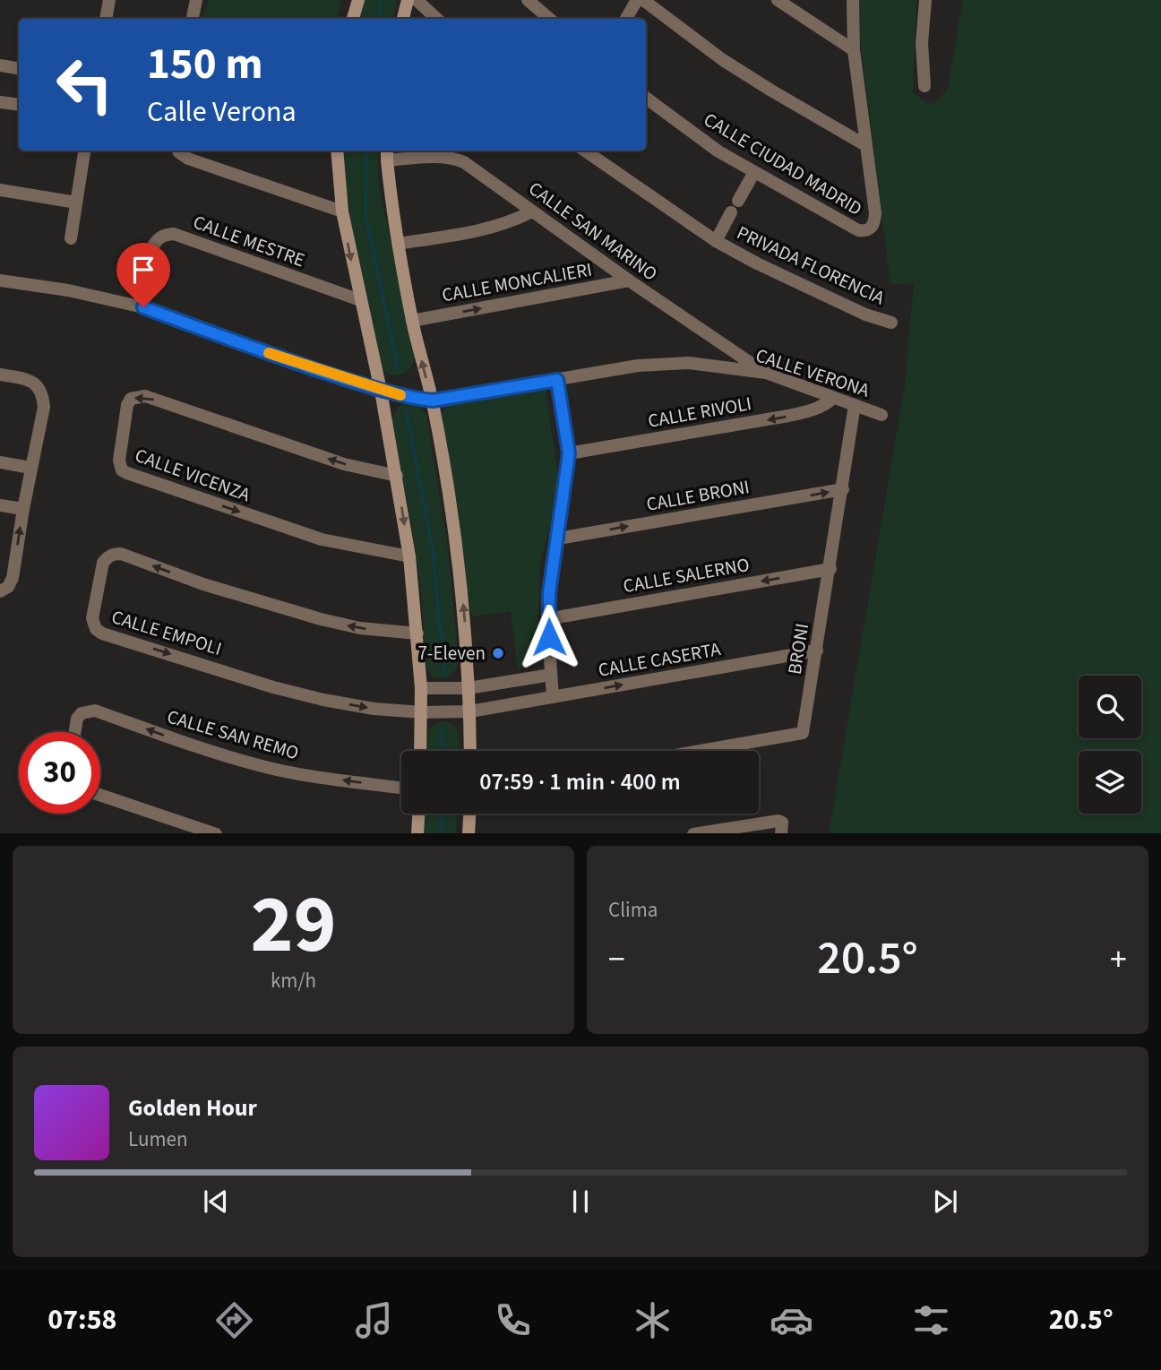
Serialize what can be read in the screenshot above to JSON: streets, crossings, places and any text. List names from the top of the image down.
{
  "streets": {
    "street": [
      "CALLE CIUDAD MADRID",
      "CALLE SAN MARINO",
      "CALLE MESTRE",
      "PRIVADA FLORENCIA",
      "CALLE MONCALIERI",
      "CALLE VERONA",
      "CALLE RIVOLI",
      "CALLE VICENZA",
      "CALLE BRONI",
      "CALLE SALERNO",
      "CALLE EMPOLI",
      "BRONI",
      "CALLE CASERTA",
      "CALLE SAN REMO"
    ]
  },
  "crossings": [
    ["CALLE SAN MARINO", "CALLE MONCALIERI"],
    ["CALLE SAN MARINO", "CALLE VERONA"],
    ["CALLE MESTRE", "CALLE VERONA"],
    ["CALLE VERONA", "CALLE RIVOLI"],
    ["CALLE SALERNO", "BRONI"],
    ["CALLE EMPOLI", "CALLE CASERTA"],
    ["BRONI", "CALLE CASERTA"]
  ],
  "one_way": [
    "CALLE RIVOLI",
    "CALLE BRONI",
    "CALLE SALERNO",
    "CALLE CASERTA",
    "CALLE SAN REMO"
  ],
  "places": ["7-Eleven"],
  "page": {
    "turn": ["150 m", "Calle Verona"],
    "limit": "30",
    "trip": "07:59 · 1 min · 400 m",
    "tile": [
      ["29", "km/h"],
      "Clima"
    ],
    "heat": ["−", "20.5°", "+"],
    "song": ["Golden Hour", "Lumen"],
    "tabs": ["07:58", "20.5°"]
  }
}
